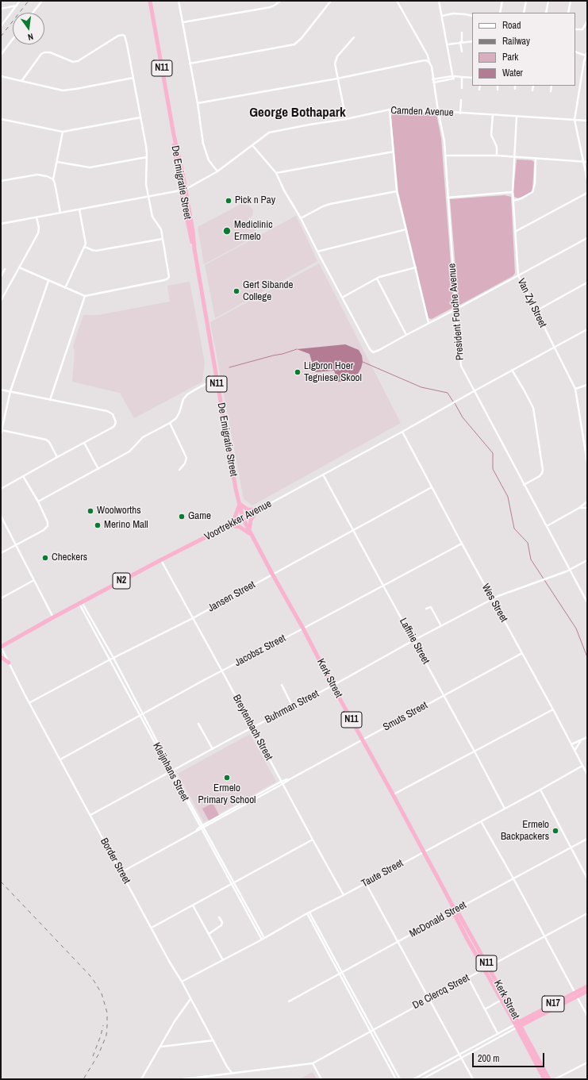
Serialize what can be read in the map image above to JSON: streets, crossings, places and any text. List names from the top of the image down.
{
  "streets": {
    "highway": [
      "N11",
      "De Emigratie Street",
      "Voortrekker Avenue",
      "N2",
      "Kerk Street",
      "N17"
    ],
    "street": [
      "Camden Avenue",
      "Van Zyl Street",
      "President Fouche Avenue",
      "Jansen Street",
      "Wes Street",
      "Laffnie Street",
      "Jacobsz Street",
      "Buhrman Street",
      "Smuts Street",
      "Breytenbach Street",
      "Kleijnhans Street",
      "Border Street",
      "Taute Street",
      "McDonald Street",
      "De Clercq Street"
    ]
  },
  "crossings": [
    ["Camden Avenue", "De Emigratie Street"],
    ["Camden Avenue", "Van Zyl Street"],
    ["Camden Avenue", "President Fouche Avenue"],
    ["De Emigratie Street", "Voortrekker Avenue"],
    ["De Emigratie Street", "Kerk Street"],
    ["Van Zyl Street", "Voortrekker Avenue"],
    ["President Fouche Avenue", "Voortrekker Avenue"],
    ["President Fouche Avenue", "Buhrman Street"],
    ["Voortrekker Avenue", "Wes Street"],
    ["Voortrekker Avenue", "Laffnie Street"],
    ["Voortrekker Avenue", "Kerk Street"],
    ["Voortrekker Avenue", "Breytenbach Street"],
    ["Voortrekker Avenue", "Kleijnhans Street"],
    ["Voortrekker Avenue", "Border Street"],
    ["Jansen Street", "Wes Street"],
    ["Jansen Street", "Laffnie Street"],
    ["Jansen Street", "Kerk Street"],
    ["Jansen Street", "Breytenbach Street"],
    ["Jansen Street", "Kleijnhans Street"],
    ["Jansen Street", "Border Street"],
    ["Wes Street", "Jacobsz Street"],
    ["Wes Street", "Buhrman Street"],
    ["Wes Street", "Smuts Street"],
    ["Wes Street", "Taute Street"],
    ["Laffnie Street", "Jacobsz Street"],
    ["Laffnie Street", "Buhrman Street"],
    ["Laffnie Street", "Smuts Street"],
    ["Laffnie Street", "Taute Street"],
    ["Jacobsz Street", "Kerk Street"],
    ["Jacobsz Street", "Breytenbach Street"],
    ["Jacobsz Street", "Kleijnhans Street"],
    ["Jacobsz Street", "Border Street"],
    ["Kerk Street", "Buhrman Street"],
    ["Kerk Street", "Smuts Street"],
    ["Kerk Street", "Taute Street"],
    ["Kerk Street", "McDonald Street"],
    ["Kerk Street", "De Clercq Street"],
    ["Kerk Street", "N17"],
    ["Buhrman Street", "Breytenbach Street"],
    ["Buhrman Street", "Kleijnhans Street"],
    ["Buhrman Street", "Border Street"],
    ["Smuts Street", "Breytenbach Street"],
    ["Smuts Street", "Kleijnhans Street"],
    ["Smuts Street", "Border Street"],
    ["Breytenbach Street", "Taute Street"],
    ["Kleijnhans Street", "Taute Street"],
    ["Border Street", "Taute Street"]
  ],
  "districts": ["George Bothapark"],
  "places": [
    "Pick n Pay",
    "Mediclinic Ermelo",
    "Gert Sibande College",
    "Ligbron Hoer Tegniese Skool",
    "Woolworths",
    "Game",
    "Merino Mall",
    "Checkers",
    "Ermelo Primary School",
    "Ermelo Backpackers"
  ],
  "legend": [
    "Road",
    "Railway",
    "Park",
    "Water"
  ],
  "scale_bar": "200 m",
  "north": "bottom"
}
